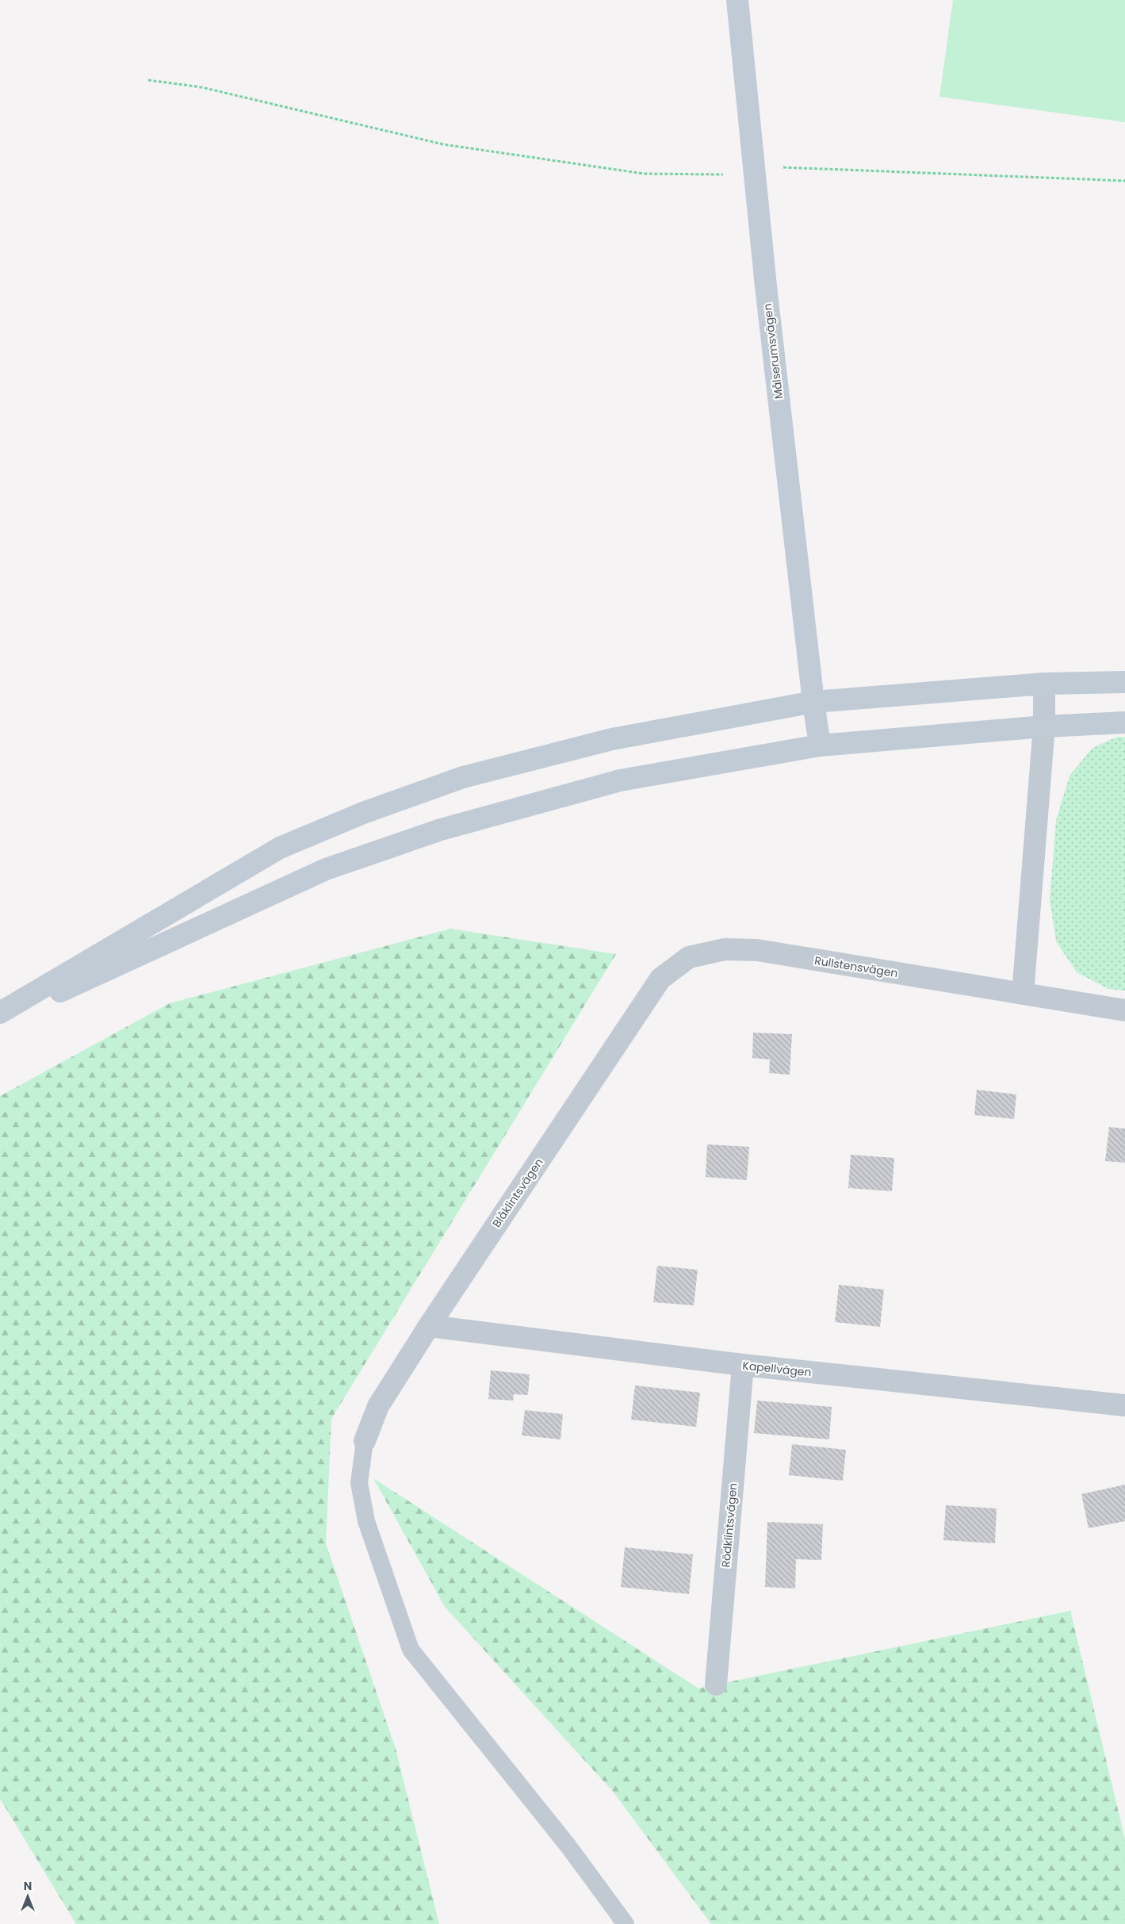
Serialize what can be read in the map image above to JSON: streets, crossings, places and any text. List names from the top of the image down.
{
  "streets": {
    "main road": ["Målserumsvägen"],
    "street": [
      "Rullstensvägen",
      "Blåklintsvägen",
      "Kapellvägen",
      "Rödklintsvägen"
    ]
  },
  "crossings": [
    ["Rullstensvägen", "Blåklintsvägen"],
    ["Blåklintsvägen", "Kapellvägen"],
    ["Kapellvägen", "Rödklintsvägen"]
  ],
  "north": "top"
}
